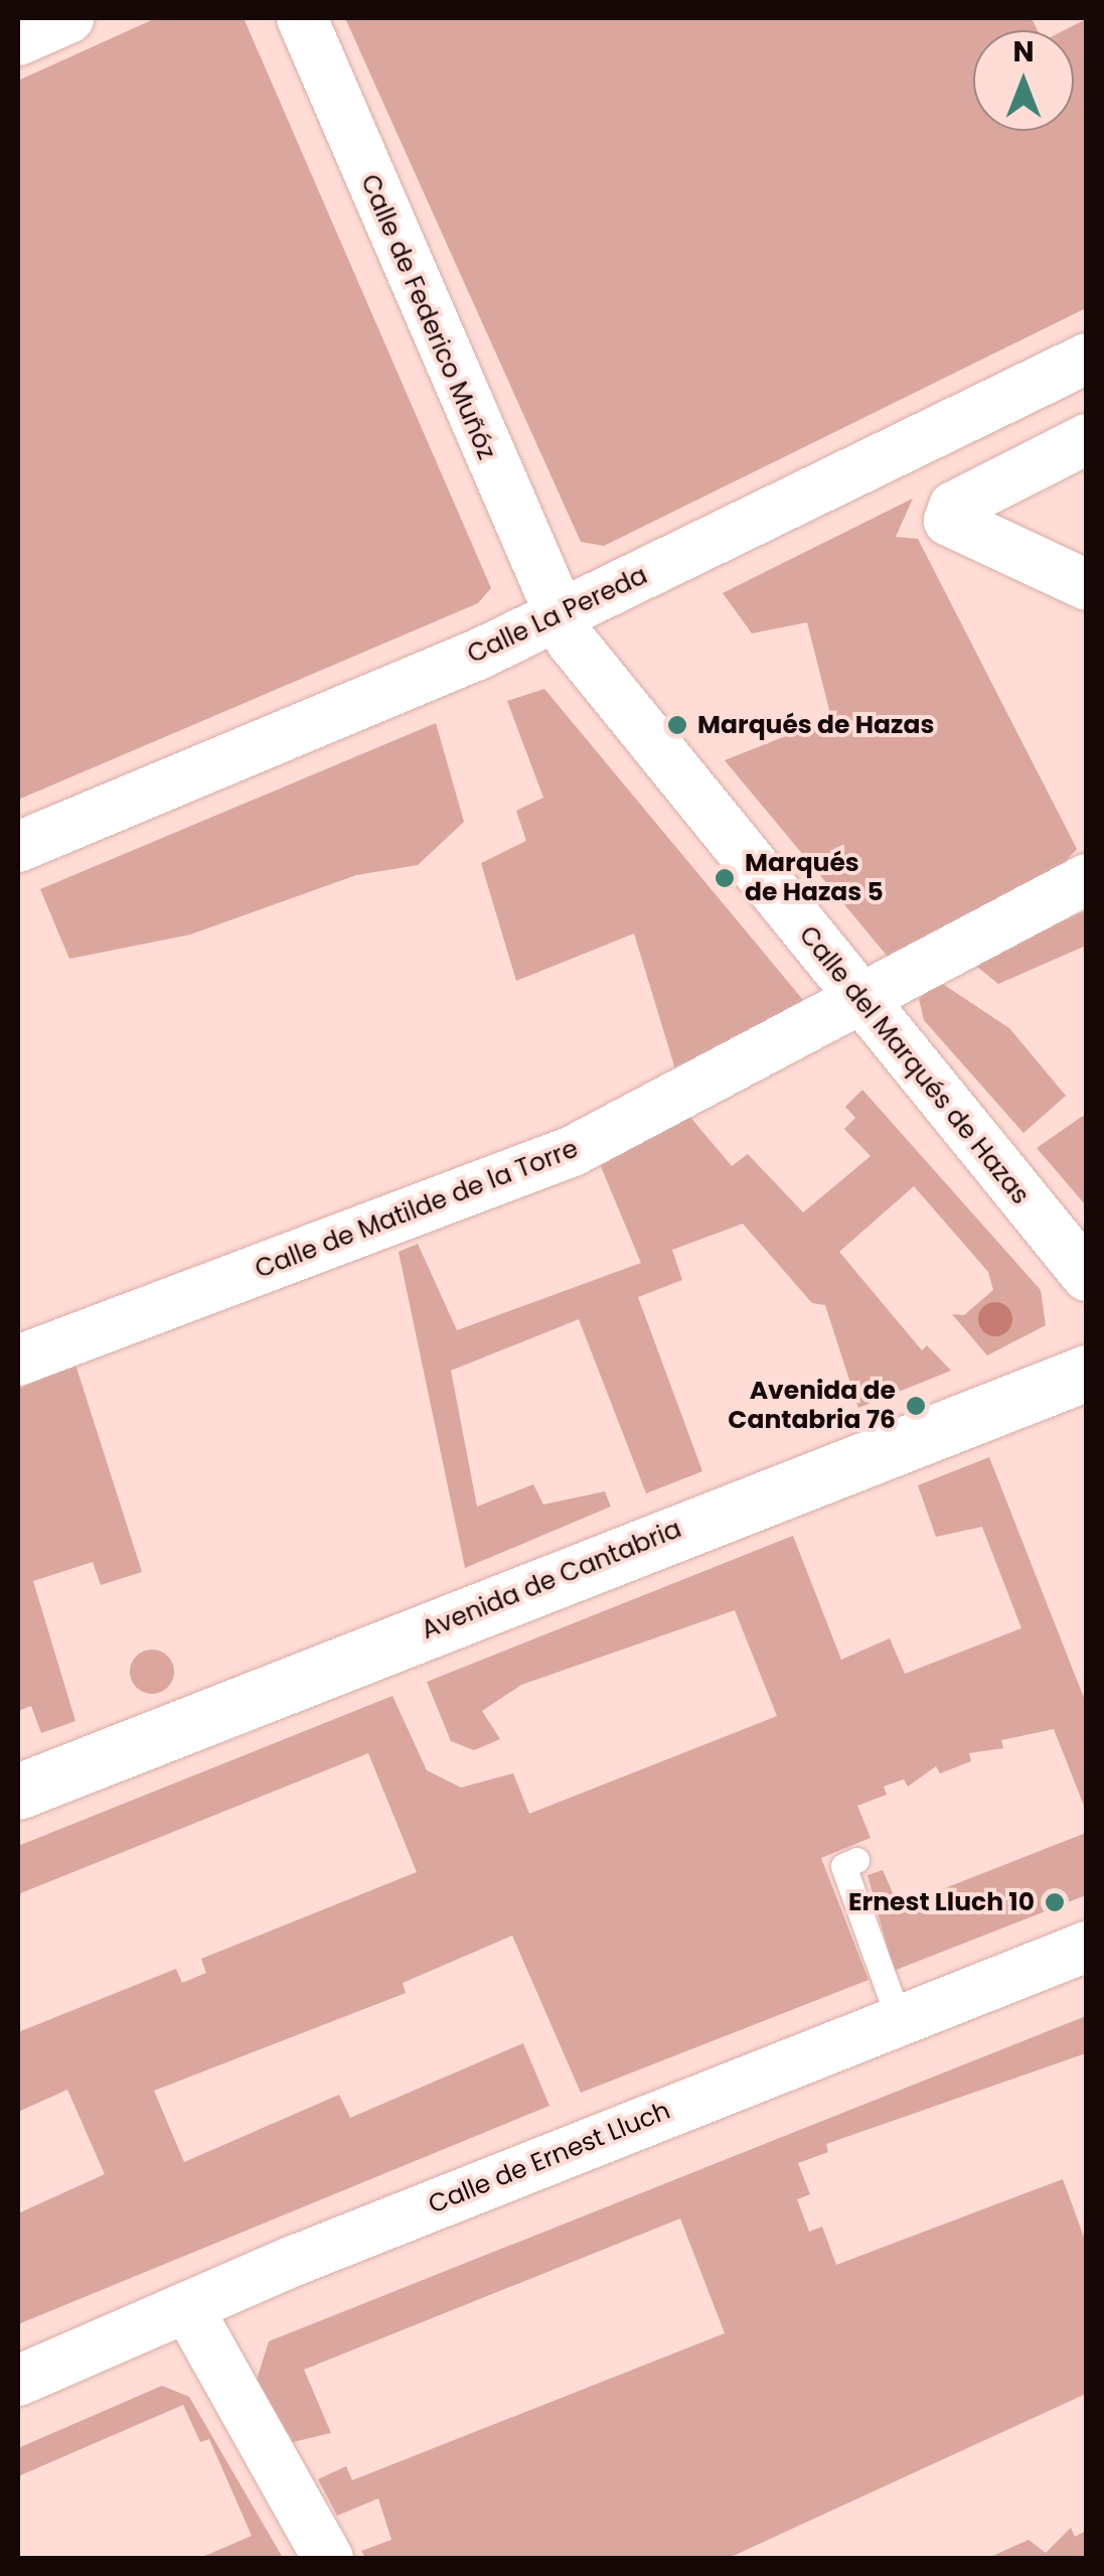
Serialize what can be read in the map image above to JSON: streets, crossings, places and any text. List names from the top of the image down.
{
  "streets": {
    "main road": ["Avenida de Cantabria"],
    "street": [
      "Calle de Federico Muñóz",
      "Calle La Pereda",
      "Calle del Marqués de Hazas",
      "Calle de Matilde de la Torre",
      "Calle de Ernest Lluch"
    ]
  },
  "crossings": [
    ["Calle de Federico Muñóz", "Calle La Pereda"],
    ["Calle de Federico Muñóz", "Calle del Marqués de Hazas"],
    ["Calle La Pereda", "Calle del Marqués de Hazas"],
    ["Calle del Marqués de Hazas", "Calle de Matilde de la Torre"]
  ],
  "places": [
    "Marqués de Hazas",
    "Marqués de Hazas 5",
    "Avenida de Cantabria 76",
    "Ernest Lluch 10"
  ],
  "north": "top"
}
